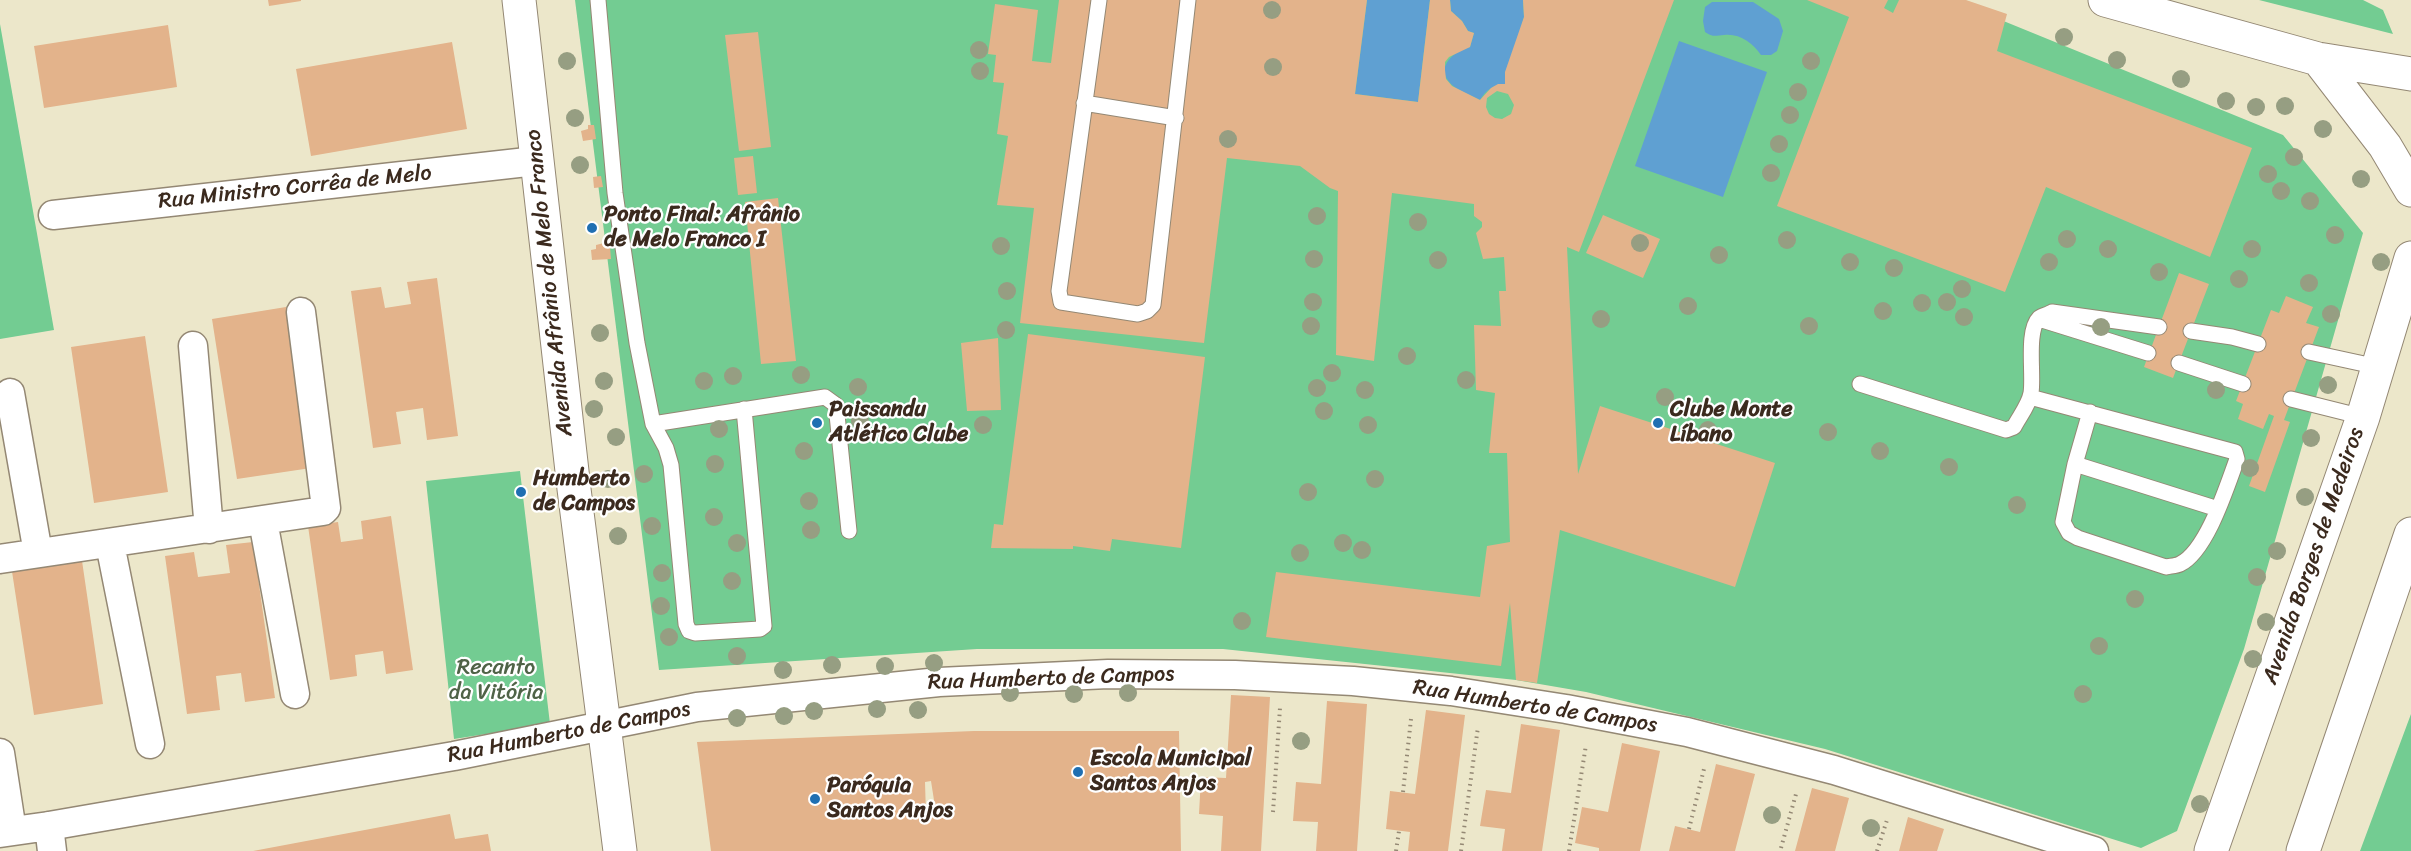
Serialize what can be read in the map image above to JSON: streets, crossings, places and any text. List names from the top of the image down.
{
  "streets": {
    "main road": ["Avenida Afrânio de Melo Franco", "Avenida Borges de Medeiros"],
    "street": ["Rua Ministro Corrêa de Melo", "Rua Humberto de Campos"]
  },
  "crossings": [
    ["Rua Ministro Corrêa de Melo", "Avenida Afrânio de Melo Franco"],
    ["Avenida Afrânio de Melo Franco", "Rua Humberto de Campos"]
  ],
  "parks": ["Recanto da Vitória"],
  "places": [
    "Ponto Final: Afrânio de Melo Franco I",
    "Paissandu Atlético Clube",
    "Clube Monte Líbano",
    "Humberto de Campos",
    "Escola Municipal Santos Anjos",
    "Paróquia Santos Anjos"
  ]
}
